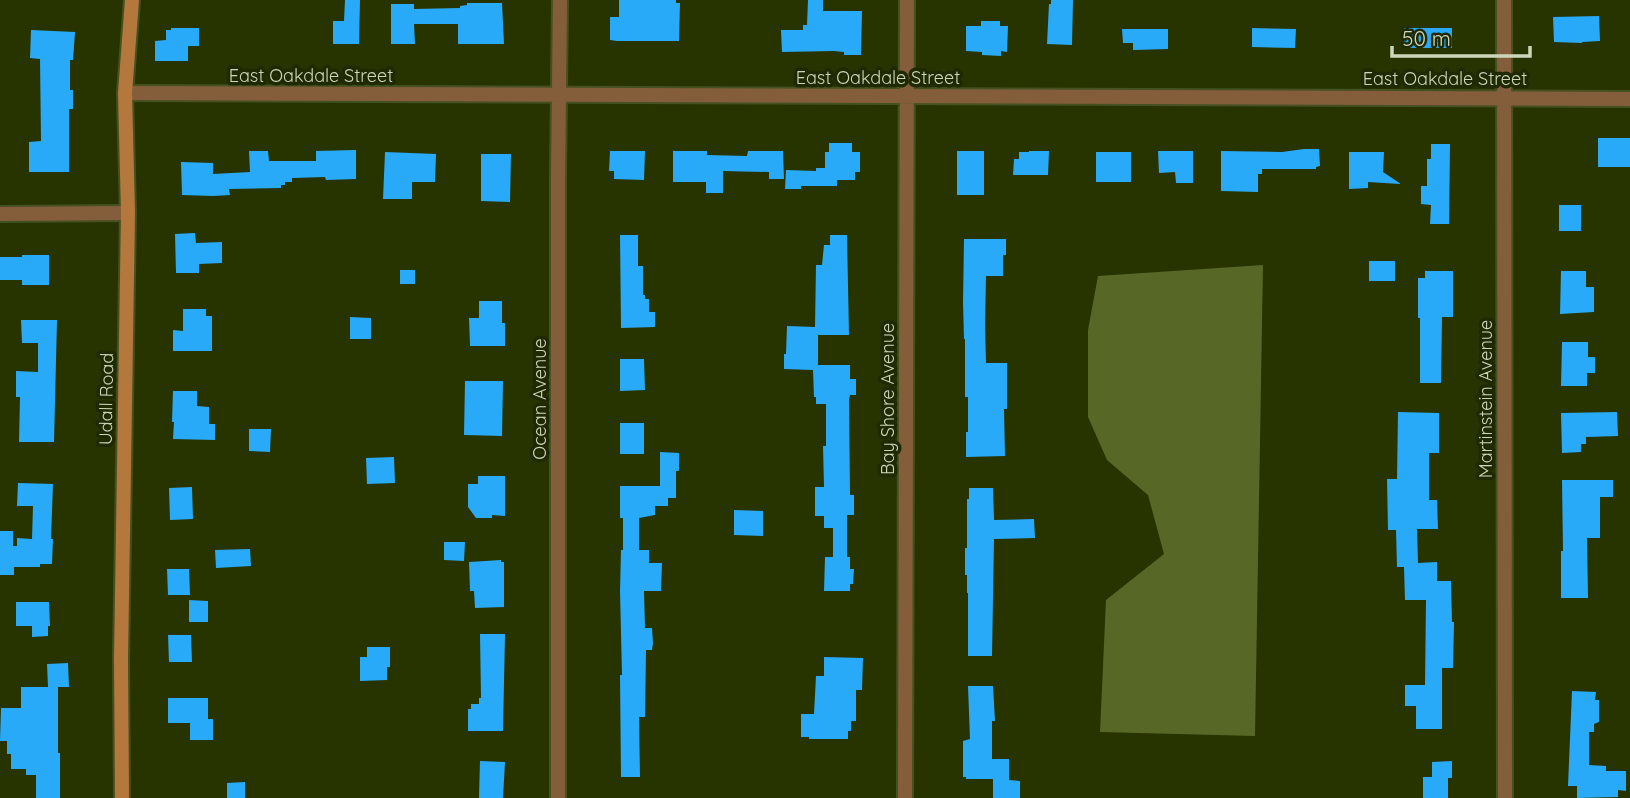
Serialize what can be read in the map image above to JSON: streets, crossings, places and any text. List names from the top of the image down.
{
  "streets": {
    "street": [
      "East Oakdale Street",
      "Udall Road",
      "Ocean Avenue",
      "Bay Shore Avenue",
      "Martinstein Avenue"
    ]
  },
  "crossings": [
    ["East Oakdale Street", "Udall Road"],
    ["East Oakdale Street", "Ocean Avenue"],
    ["East Oakdale Street", "Bay Shore Avenue"],
    ["East Oakdale Street", "Martinstein Avenue"]
  ],
  "scale_bar": "50 m"
}
